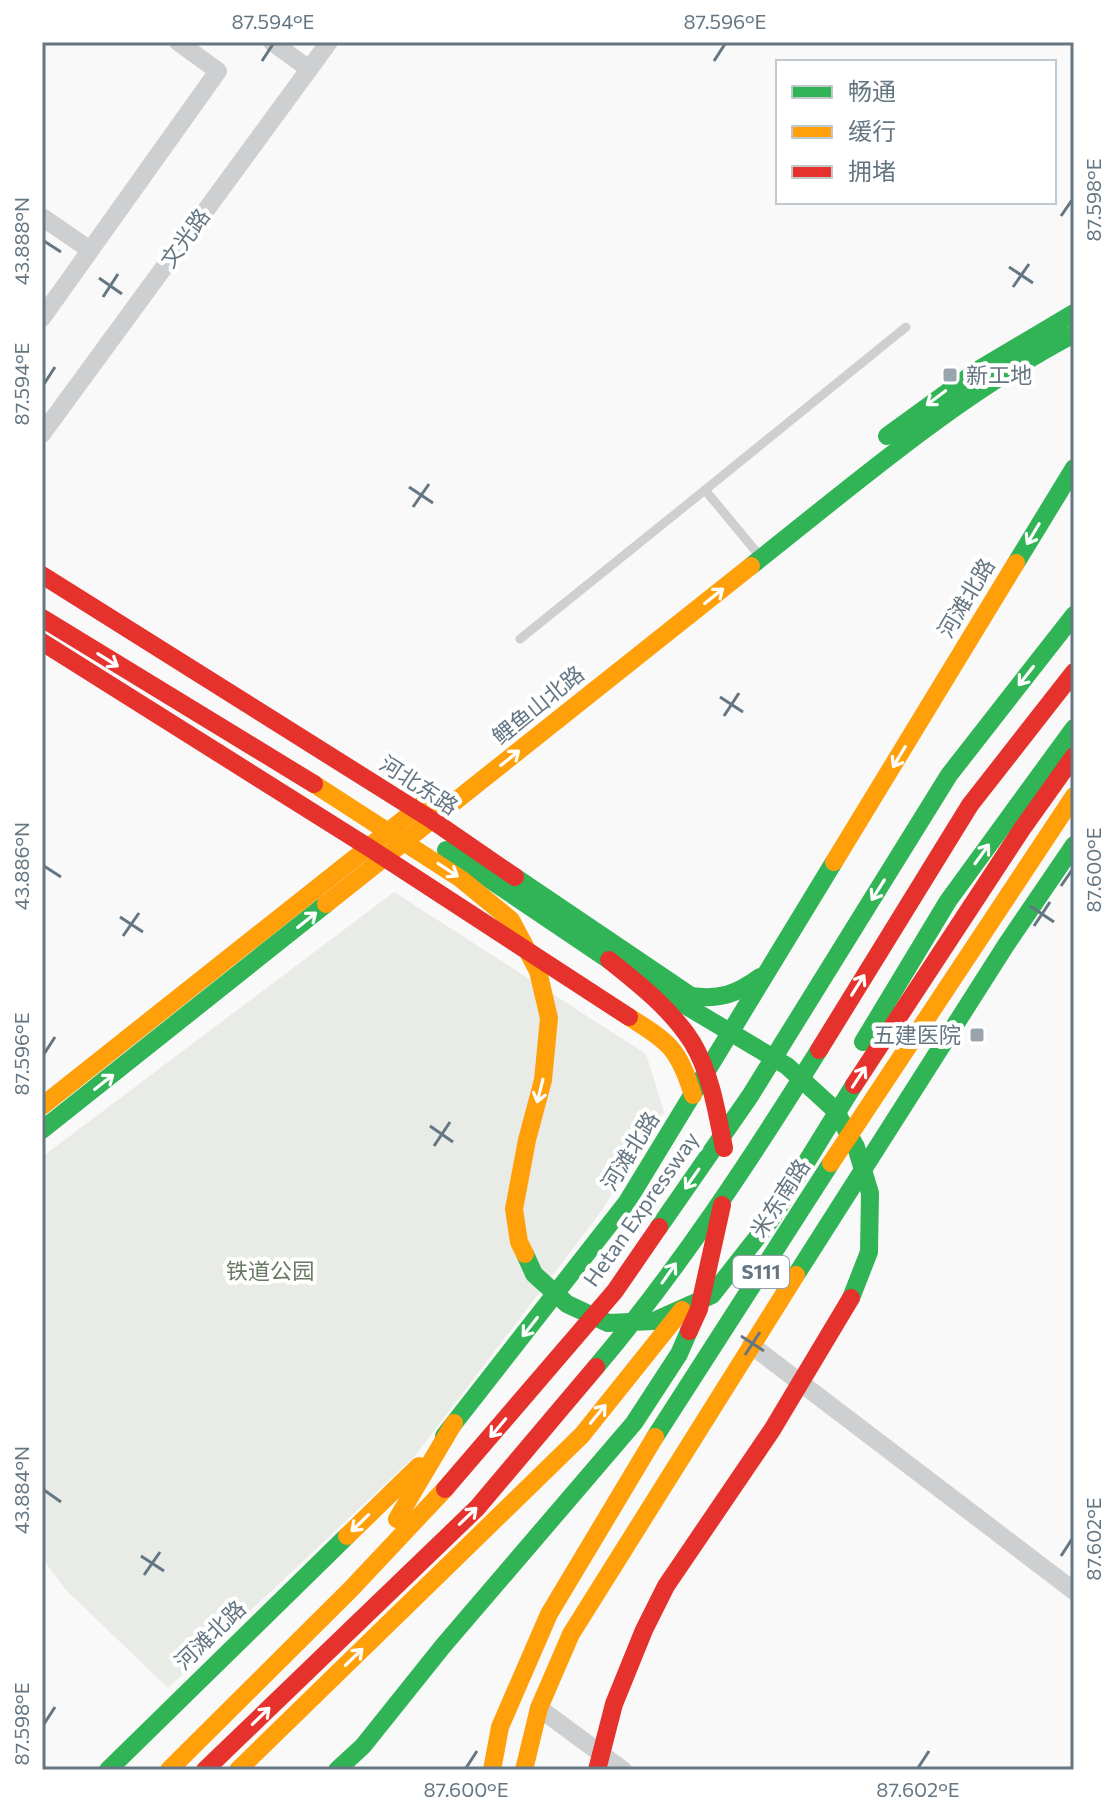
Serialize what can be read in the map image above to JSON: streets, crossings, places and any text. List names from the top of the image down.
{
  "streets": {
    "main road": [
      "河滩北路",
      "鲤鱼山北路",
      "河北东路",
      "米东南路",
      "Hetan Expressway",
      "S111"
    ],
    "street": ["文光路"]
  },
  "crossings": [
    ["河滩北路", "河北东路"],
    ["鲤鱼山北路", "河北东路"]
  ],
  "parks": ["铁道公园"],
  "places": {
    "transit": ["新工地", "五建医院"]
  },
  "legend": ["畅通", "缓行", "拥堵"],
  "coordinates": [
    "87.594°E",
    "87.596°E",
    "87.598°E",
    "43.888°N",
    "43.886°N",
    "87.600°E",
    "43.884°N",
    "87.602°E"
  ]
}
